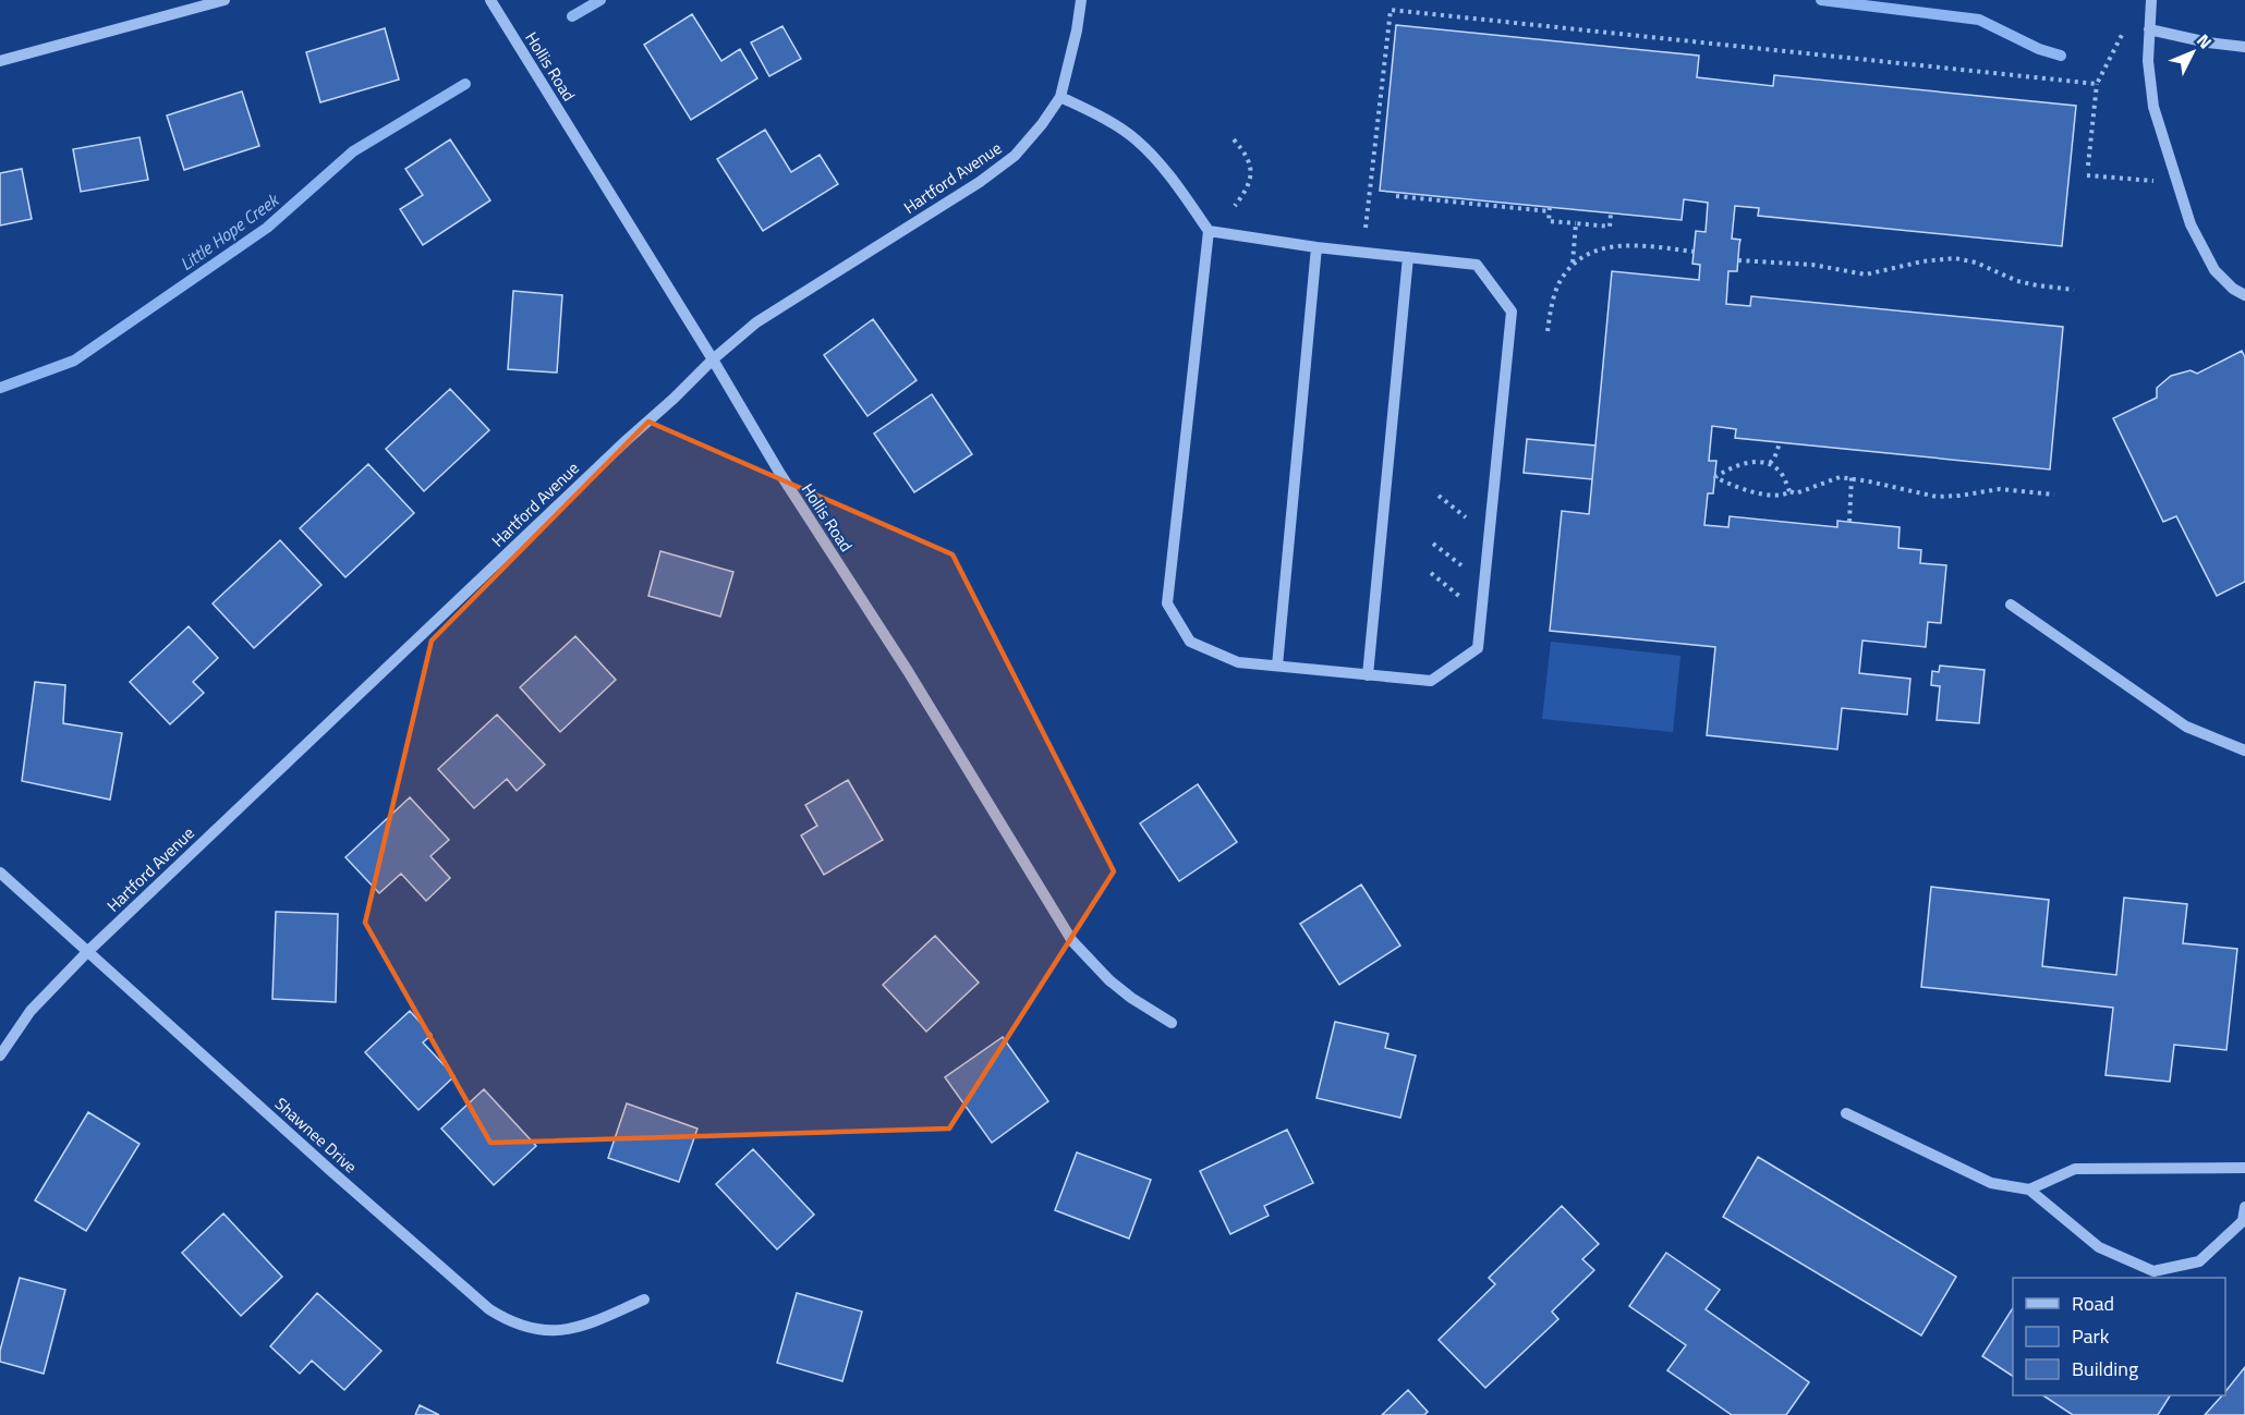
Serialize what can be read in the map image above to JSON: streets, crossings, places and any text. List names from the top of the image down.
{
  "streets": {
    "street": ["Hollis Road", "Hartford Avenue", "Shawnee Drive"]
  },
  "crossings": [
    ["Hollis Road", "Hartford Avenue"],
    ["Hartford Avenue", "Shawnee Drive"]
  ],
  "water": ["Little Hope Creek"],
  "legend": ["Road", "Park", "Building"],
  "north": "top right"
}
